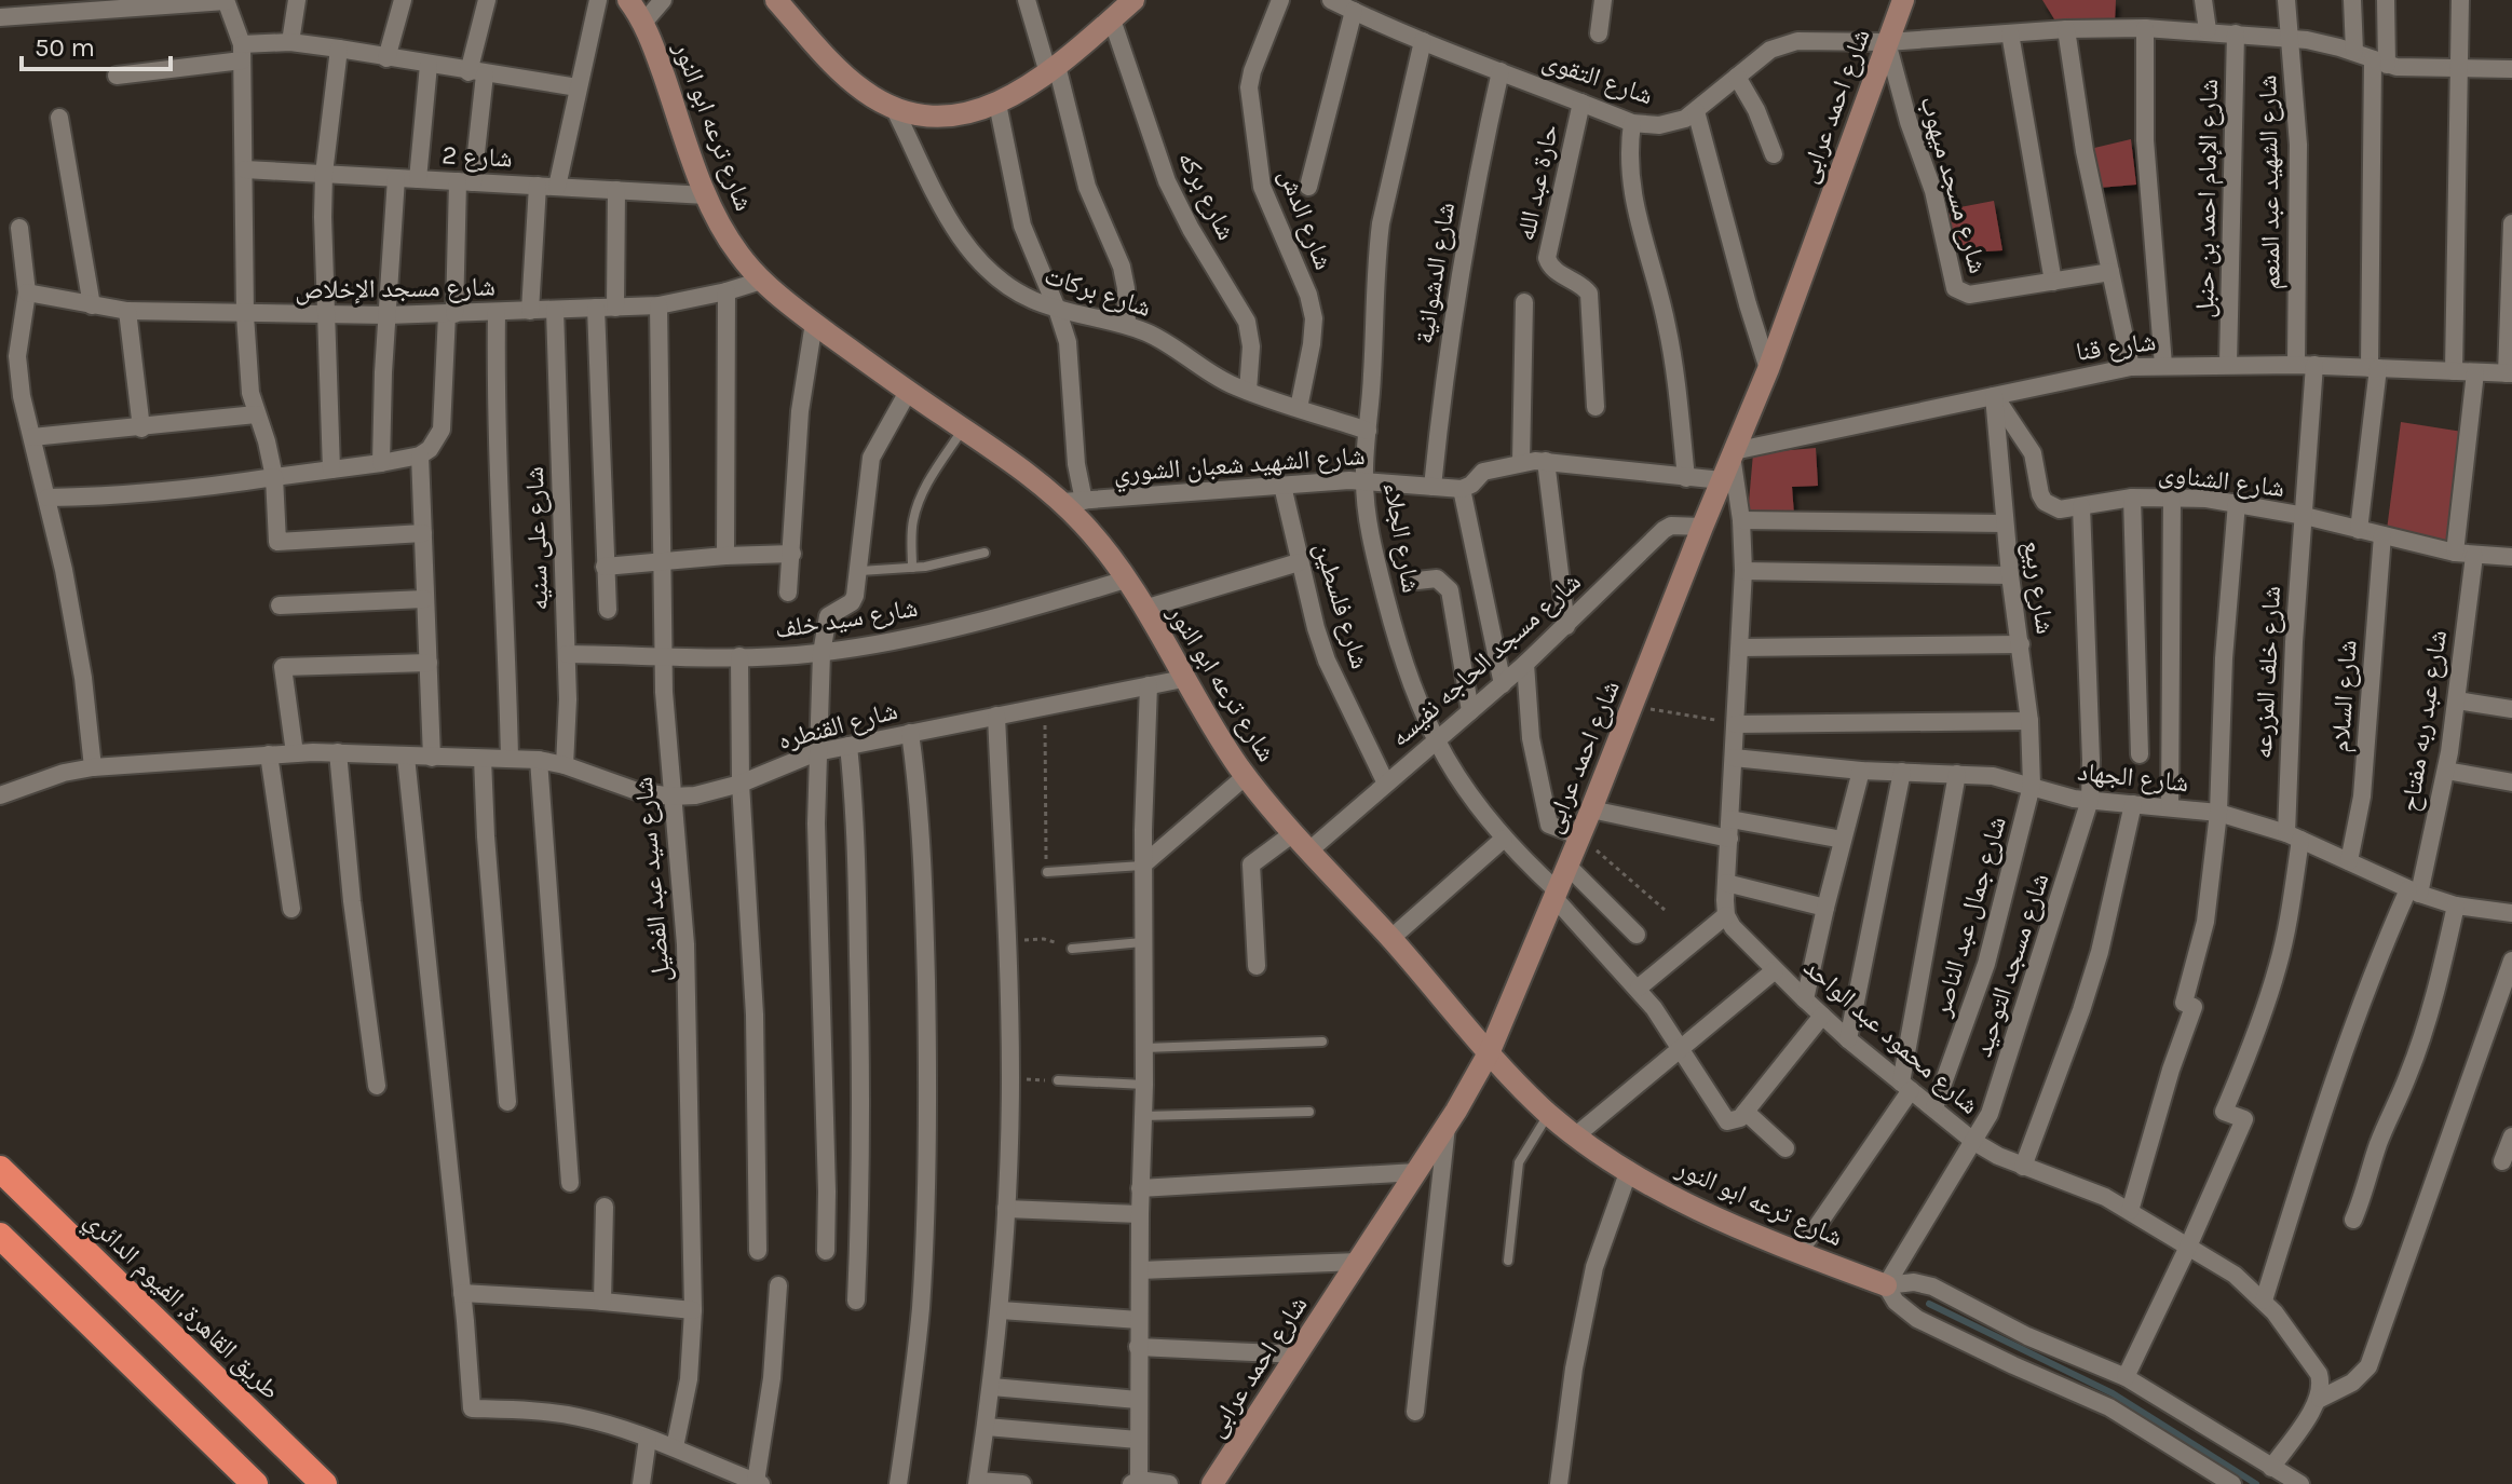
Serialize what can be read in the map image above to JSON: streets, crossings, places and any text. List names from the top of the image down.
{
  "streets": {
    "highway": ["طريق القاهرة, الفيوم الدائري"],
    "street": [
      "شارع التقوى",
      "شارع احمد عرابى",
      "شارع ترعه ابو النور",
      "شارع 2",
      "حارة عبد الله",
      "شارع الشهيد عبد المنعم",
      "شارع مسجد ميهوب",
      "شارع بركه",
      "شارع الإمام احمد بن حنبل",
      "شارع الدش",
      "شارع الدشوانية",
      "شارع مسجد الإخلاص",
      "شارع بركات",
      "شارع قنا",
      "شارع الشهيد شعبان الشوري",
      "شارع الشناوى",
      "شارع الجلاء",
      "شارع على سنيه",
      "شارع ربيع",
      "شارع فلسطين",
      "شارع سيد خلف",
      "شارع مسجد الحاجه نفيسه",
      "شارع خلف المزرعه",
      "شارع السلام",
      "شارع عبد ربه مفتاح",
      "شارع القنطره",
      "شارع الجهاد",
      "شارع سيد عبد الفضيل",
      "شارع جمال عبد الناصر",
      "شارع مسجد التوحيد",
      "شارع محمود عبد الواحد"
    ]
  },
  "crossings": [
    ["شارع التقوى", "شارع احمد عرابى"],
    ["شارع التقوى", "حارة عبد الله"],
    ["شارع التقوى", "شارع الشهيد عبد المنعم"],
    ["شارع التقوى", "شارع مسجد ميهوب"],
    ["شارع التقوى", "شارع الإمام احمد بن حنبل"],
    ["شارع التقوى", "شارع الدشوانية"],
    ["شارع التقوى", "شارع الجلاء"],
    ["شارع احمد عرابى", "شارع ترعه ابو النور"],
    ["شارع احمد عرابى", "شارع مسجد ميهوب"],
    ["شارع احمد عرابى", "شارع قنا"],
    ["شارع احمد عرابى", "شارع الجلاء"],
    ["شارع احمد عرابى", "شارع مسجد الحاجه نفيسه"],
    ["شارع ترعه ابو النور", "شارع 2"],
    ["شارع ترعه ابو النور", "شارع مسجد الإخلاص"],
    ["شارع ترعه ابو النور", "شارع الشهيد شعبان الشوري"],
    ["شارع ترعه ابو النور", "شارع سيد خلف"],
    ["شارع ترعه ابو النور", "شارع مسجد الحاجه نفيسه"],
    ["شارع ترعه ابو النور", "شارع القنطره"],
    ["شارع ترعه ابو النور", "شارع مسجد التوحيد"],
    ["شارع الشهيد عبد المنعم", "شارع قنا"],
    ["شارع الشهيد عبد المنعم", "شارع الشناوى"],
    ["شارع الشهيد عبد المنعم", "شارع خلف المزرعه"],
    ["شارع بركه", "شارع بركات"],
    ["شارع الإمام احمد بن حنبل", "شارع قنا"],
    ["شارع الدش", "شارع بركات"],
    ["شارع الدشوانية", "شارع الشهيد شعبان الشوري"],
    ["شارع مسجد الإخلاص", "شارع على سنيه"],
    ["شارع مسجد الإخلاص", "شارع سيد عبد الفضيل"],
    ["شارع بركات", "شارع الجلاء"],
    ["شارع قنا", "شارع الشناوى"],
    ["شارع قنا", "شارع ربيع"],
    ["شارع قنا", "شارع عبد ربه مفتاح"],
    ["شارع الشهيد شعبان الشوري", "شارع الجلاء"],
    ["شارع الشهيد شعبان الشوري", "شارع فلسطين"],
    ["شارع الشناوى", "شارع ربيع"],
    ["شارع الشناوى", "شارع خلف المزرعه"],
    ["شارع الشناوى", "شارع السلام"],
    ["شارع الشناوى", "شارع عبد ربه مفتاح"],
    ["شارع الشناوى", "شارع مسجد التوحيد"],
    ["شارع الجلاء", "شارع مسجد الحاجه نفيسه"],
    ["شارع على سنيه", "شارع سيد خلف"],
    ["شارع على سنيه", "شارع القنطره"],
    ["شارع ربيع", "شارع الجهاد"],
    ["شارع ربيع", "شارع جمال عبد الناصر"],
    ["شارع فلسطين", "شارع مسجد الحاجه نفيسه"],
    ["شارع سيد خلف", "شارع سيد عبد الفضيل"],
    ["شارع خلف المزرعه", "شارع الجهاد"],
    ["شارع خلف المزرعه", "شارع محمود عبد الواحد"],
    ["شارع السلام", "شارع الجهاد"],
    ["شارع عبد ربه مفتاح", "شارع الجهاد"],
    ["شارع عبد ربه مفتاح", "شارع محمود عبد الواحد"],
    ["شارع القنطره", "شارع سيد عبد الفضيل"],
    ["شارع الجهاد", "شارع جمال عبد الناصر"],
    ["شارع الجهاد", "شارع مسجد التوحيد"],
    ["شارع جمال عبد الناصر", "شارع محمود عبد الواحد"],
    ["شارع مسجد التوحيد", "شارع محمود عبد الواحد"]
  ],
  "scale_bar": "50 m"
}
